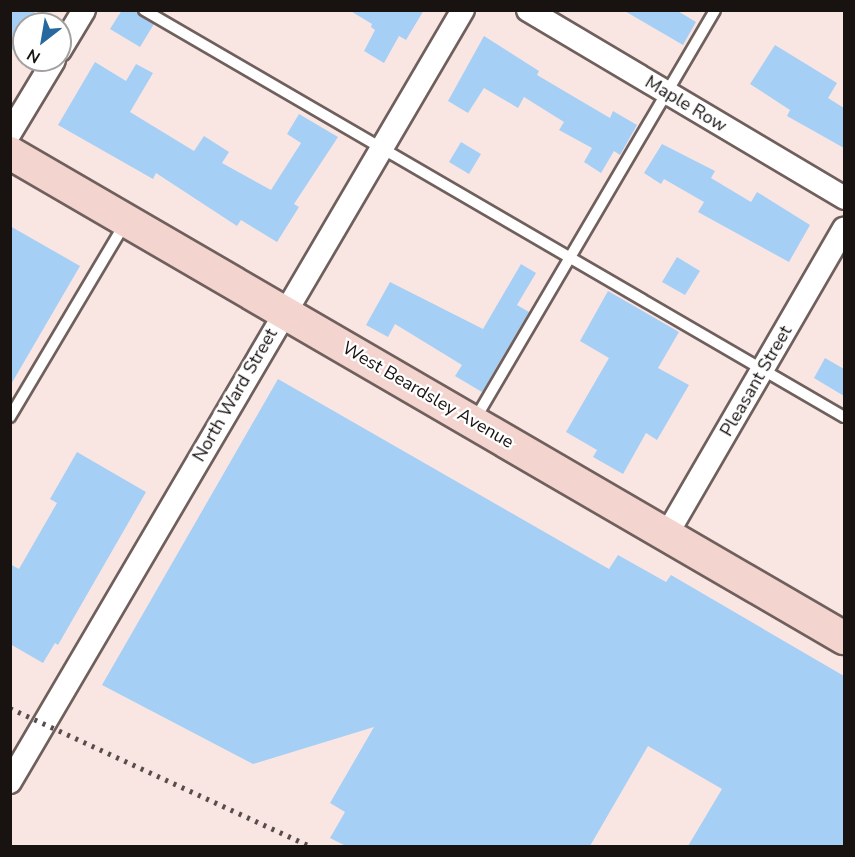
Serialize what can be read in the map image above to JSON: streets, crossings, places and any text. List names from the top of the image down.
{
  "streets": {
    "main road": ["West Beardsley Avenue"],
    "street": ["Maple Row", "Pleasant Street", "North Ward Street"]
  },
  "crossings": [
    ["Pleasant Street", "West Beardsley Avenue"],
    ["North Ward Street", "West Beardsley Avenue"]
  ],
  "north": "bottom left"
}
